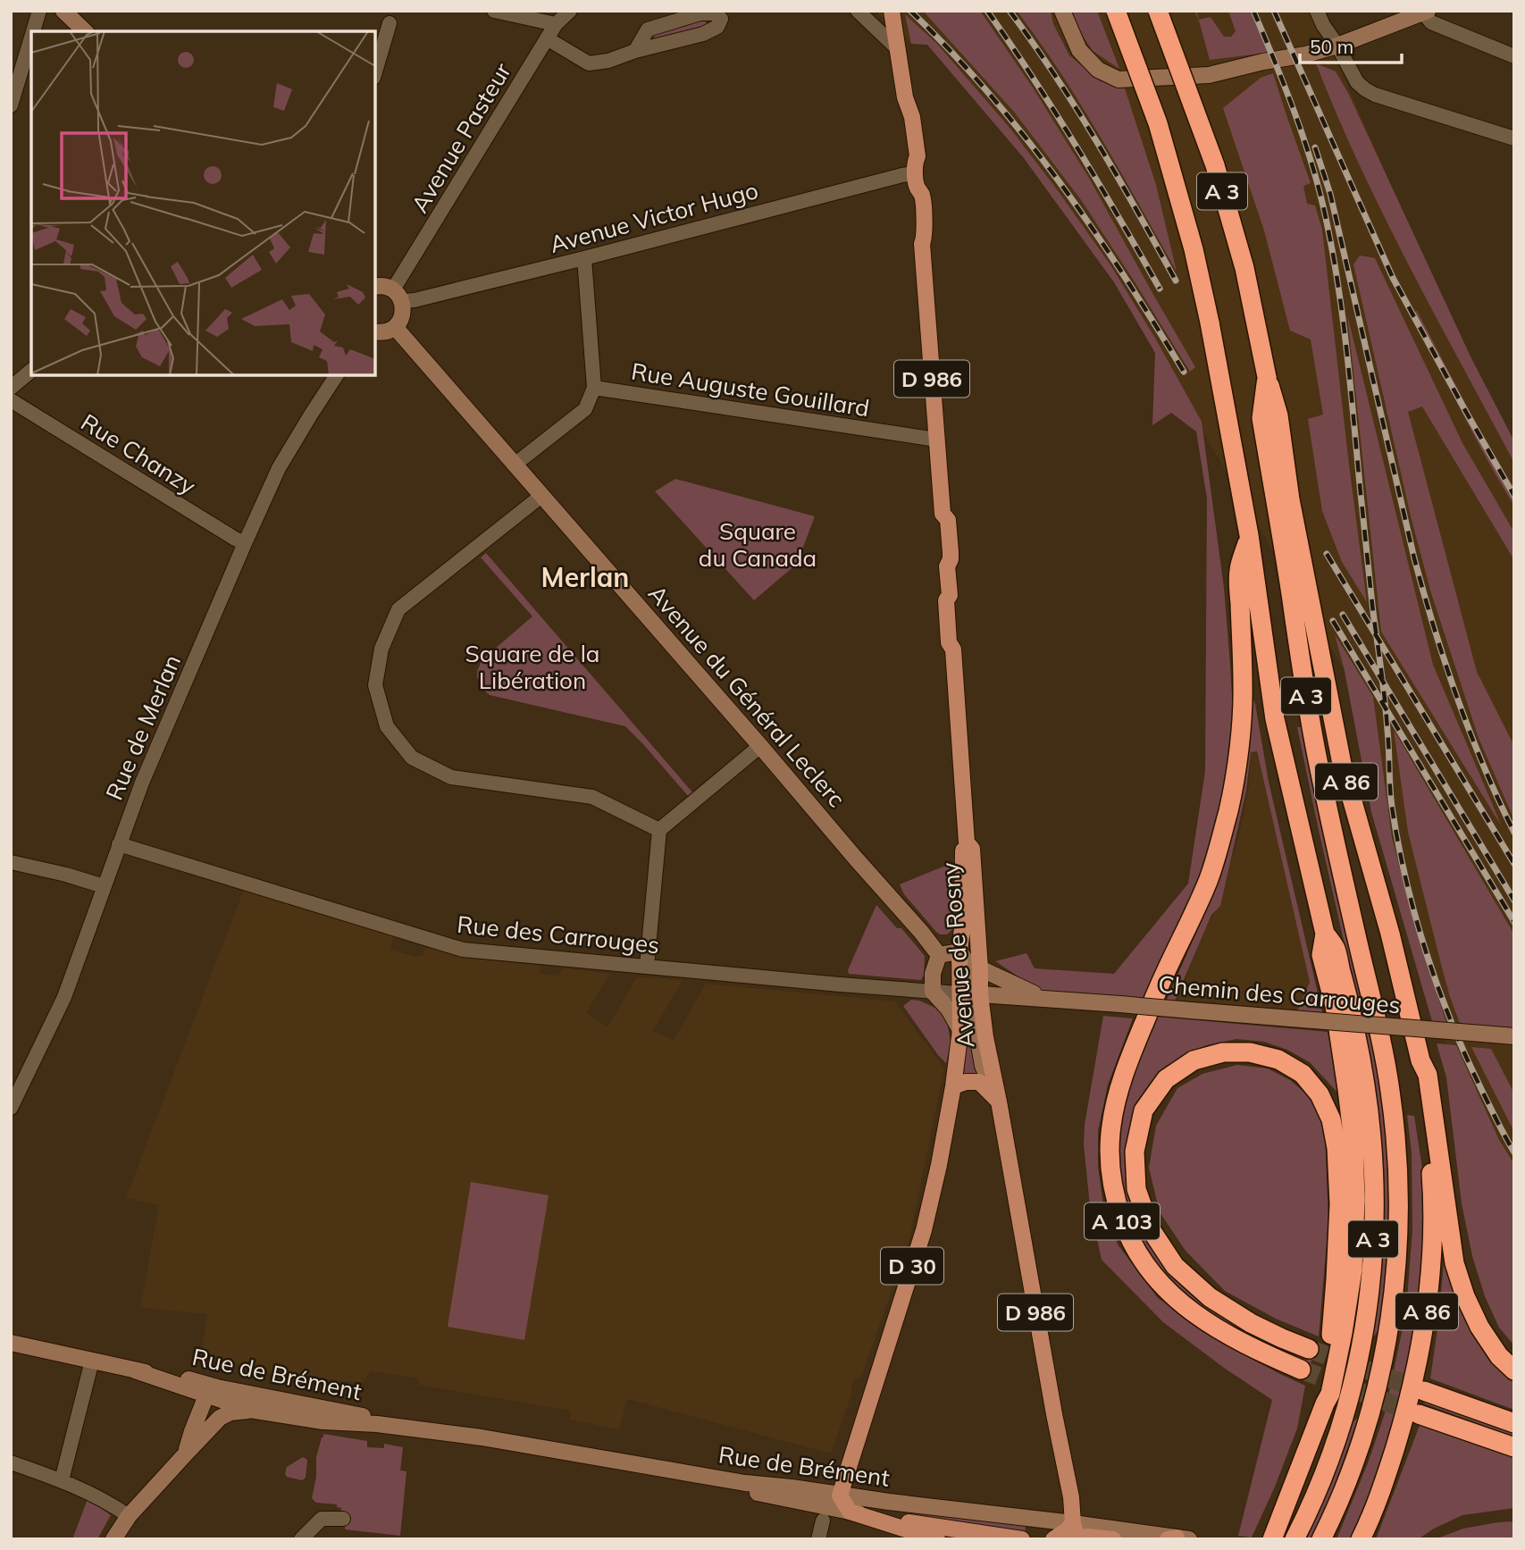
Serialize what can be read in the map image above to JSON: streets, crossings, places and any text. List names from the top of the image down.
{
  "streets": {
    "highway": ["A 3", "A 86", "A 103"],
    "main road": [
      "D 986",
      "Avenue de Rosny",
      "D 30",
      "Rue de Brément"
    ],
    "street": [
      "Avenue Pasteur",
      "Avenue Victor Hugo",
      "Rue Auguste Gouillard",
      "Rue Chanzy",
      "Avenue du Général Leclerc",
      "Rue de Merlan",
      "Rue des Carrouges",
      "Chemin des Carrouges"
    ]
  },
  "crossings": [
    ["Avenue Pasteur", "Avenue Victor Hugo"],
    ["A 3", "A 86"],
    ["A 3", "A 103"],
    ["Avenue Victor Hugo", "Avenue de Rosny"],
    ["Rue Auguste Gouillard", "Avenue de Rosny"],
    ["Rue Chanzy", "Rue de Merlan"],
    ["Avenue du Général Leclerc", "Avenue de Rosny"],
    ["Rue de Merlan", "Rue des Carrouges"],
    ["Rue des Carrouges", "Avenue de Rosny"],
    ["Rue des Carrouges", "Chemin des Carrouges"],
    ["Rue des Carrouges", "D 30"],
    ["Avenue de Rosny", "Chemin des Carrouges"],
    ["Avenue de Rosny", "D 30"],
    ["Avenue de Rosny", "Rue de Brément"],
    ["Chemin des Carrouges", "D 30"],
    ["D 30", "Rue de Brément"]
  ],
  "districts": ["Merlan"],
  "parks": ["Square du Canada", "Square de la Libération"],
  "scale_bar": "50 m"
}
